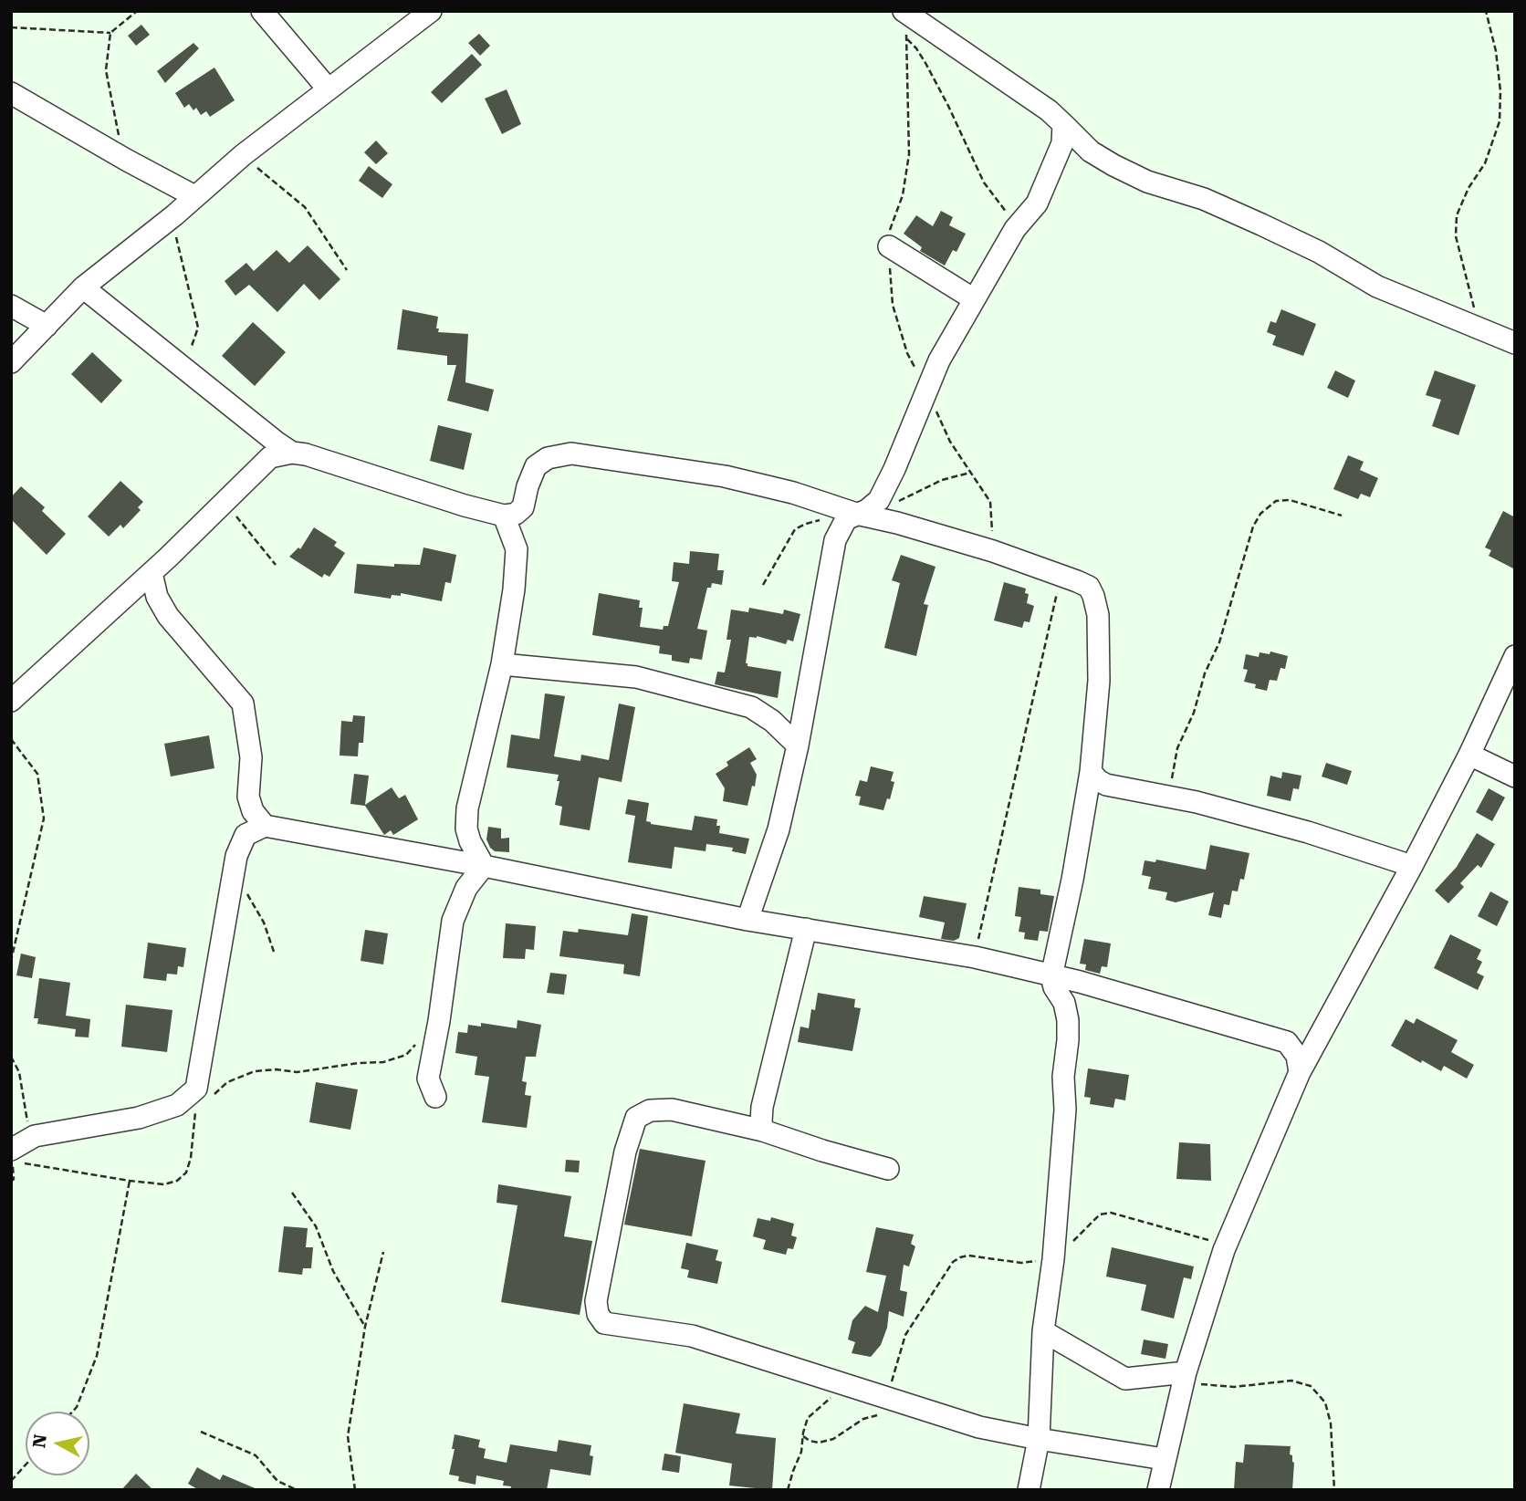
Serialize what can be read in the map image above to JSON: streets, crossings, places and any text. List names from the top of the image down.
{
  "north": "left"
}
